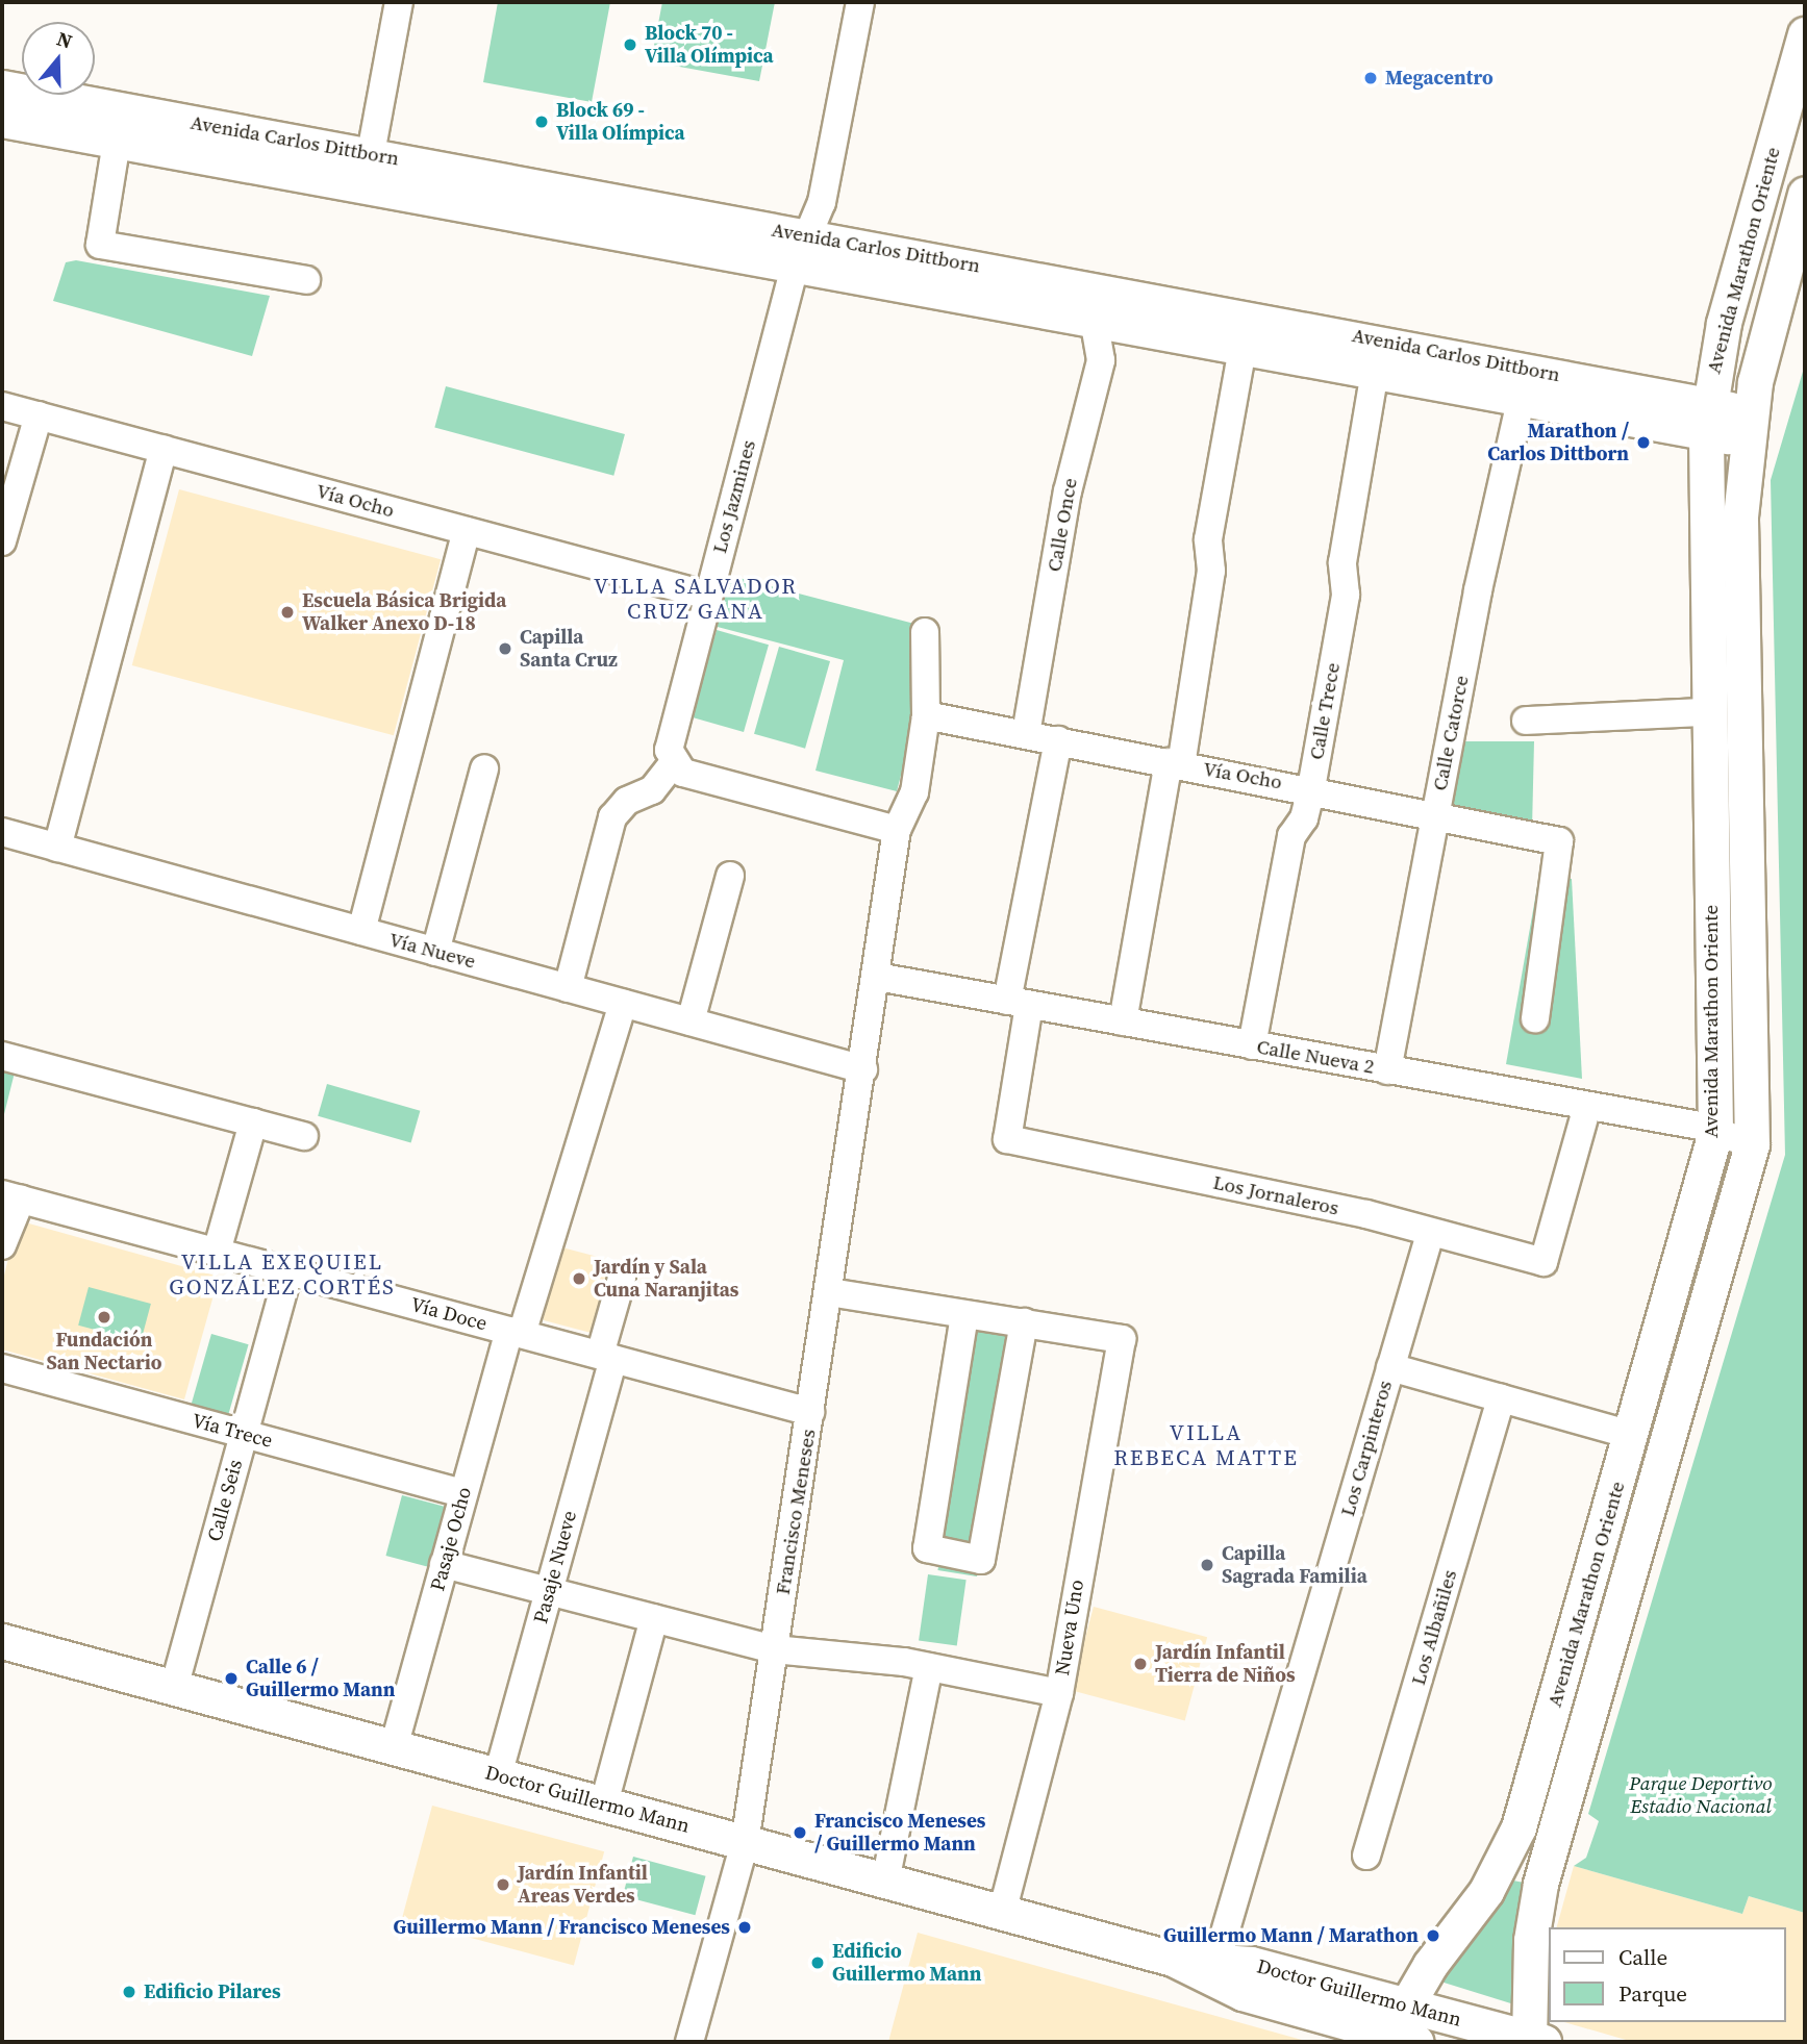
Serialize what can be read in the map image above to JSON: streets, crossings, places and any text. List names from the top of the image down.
{
  "streets": {
    "main road": ["Avenida Carlos Dittborn", "Avenida Marathon Oriente", "Doctor Guillermo Mann"],
    "street": [
      "Los Jazmines",
      "Vía Ocho",
      "Calle Once",
      "Calle Trece",
      "Calle Catorce",
      "Vía Nueve",
      "Calle Nueva 2",
      "Los Jornaleros",
      "Vía Doce",
      "Vía Trece",
      "Los Carpinteros",
      "Calle Seis",
      "Francisco Meneses",
      "Pasaje Ocho",
      "Pasaje Nueve",
      "Nueva Uno",
      "Los Albañiles"
    ]
  },
  "crossings": [
    ["Avenida Carlos Dittborn", "Avenida Marathon Oriente"],
    ["Avenida Carlos Dittborn", "Los Jazmines"],
    ["Avenida Carlos Dittborn", "Calle Once"],
    ["Avenida Carlos Dittborn", "Calle Trece"],
    ["Avenida Carlos Dittborn", "Calle Catorce"],
    ["Avenida Marathon Oriente", "Calle Nueva 2"],
    ["Avenida Marathon Oriente", "Doctor Guillermo Mann"],
    ["Los Jazmines", "Vía Ocho"],
    ["Vía Ocho", "Calle Once"],
    ["Vía Ocho", "Calle Trece"],
    ["Vía Ocho", "Calle Catorce"],
    ["Vía Ocho", "Francisco Meneses"],
    ["Calle Trece", "Calle Nueva 2"],
    ["Calle Catorce", "Calle Nueva 2"],
    ["Vía Nueve", "Francisco Meneses"],
    ["Vía Nueve", "Pasaje Ocho"],
    ["Calle Nueva 2", "Los Jornaleros"],
    ["Calle Nueva 2", "Francisco Meneses"],
    ["Los Jornaleros", "Los Carpinteros"],
    ["Vía Doce", "Calle Seis"],
    ["Vía Doce", "Francisco Meneses"],
    ["Vía Doce", "Pasaje Ocho"],
    ["Vía Doce", "Pasaje Nueve"],
    ["Vía Trece", "Calle Seis"],
    ["Vía Trece", "Pasaje Ocho"],
    ["Los Carpinteros", "Doctor Guillermo Mann"],
    ["Calle Seis", "Doctor Guillermo Mann"],
    ["Francisco Meneses", "Doctor Guillermo Mann"],
    ["Pasaje Ocho", "Doctor Guillermo Mann"],
    ["Pasaje Nueve", "Doctor Guillermo Mann"],
    ["Nueva Uno", "Doctor Guillermo Mann"]
  ],
  "districts": ["VILLA SALVADOR CRUZ GANA", "VILLA EXEQUIEL GONZÁLEZ CORTÉS", "VILLA REBECA MATTE"],
  "parks": ["Parque Deportivo Estadio Nacional"],
  "places": [
    "Block 70 - Villa Olímpica",
    "Megacentro",
    "Block 69 - Villa Olímpica",
    "Marathon / Carlos Dittborn",
    "Escuela Básica Brigida Walker Anexo D-18",
    "Capilla Santa Cruz",
    "Jardín y Sala Cuna Naranjitas",
    "Fundación San Nectario",
    "Capilla Sagrada Familia",
    "Jardín Infantil Tierra de Niños",
    "Calle 6 / Guillermo Mann",
    "Francisco Meneses / Guillermo Mann",
    "Jardín Infantil Areas Verdes",
    "Guillermo Mann / Francisco Meneses",
    "Guillermo Mann / Marathon",
    "Edificio Guillermo Mann",
    "Edificio Pilares"
  ],
  "legend": ["Calle", "Parque"],
  "north": "top"
}
